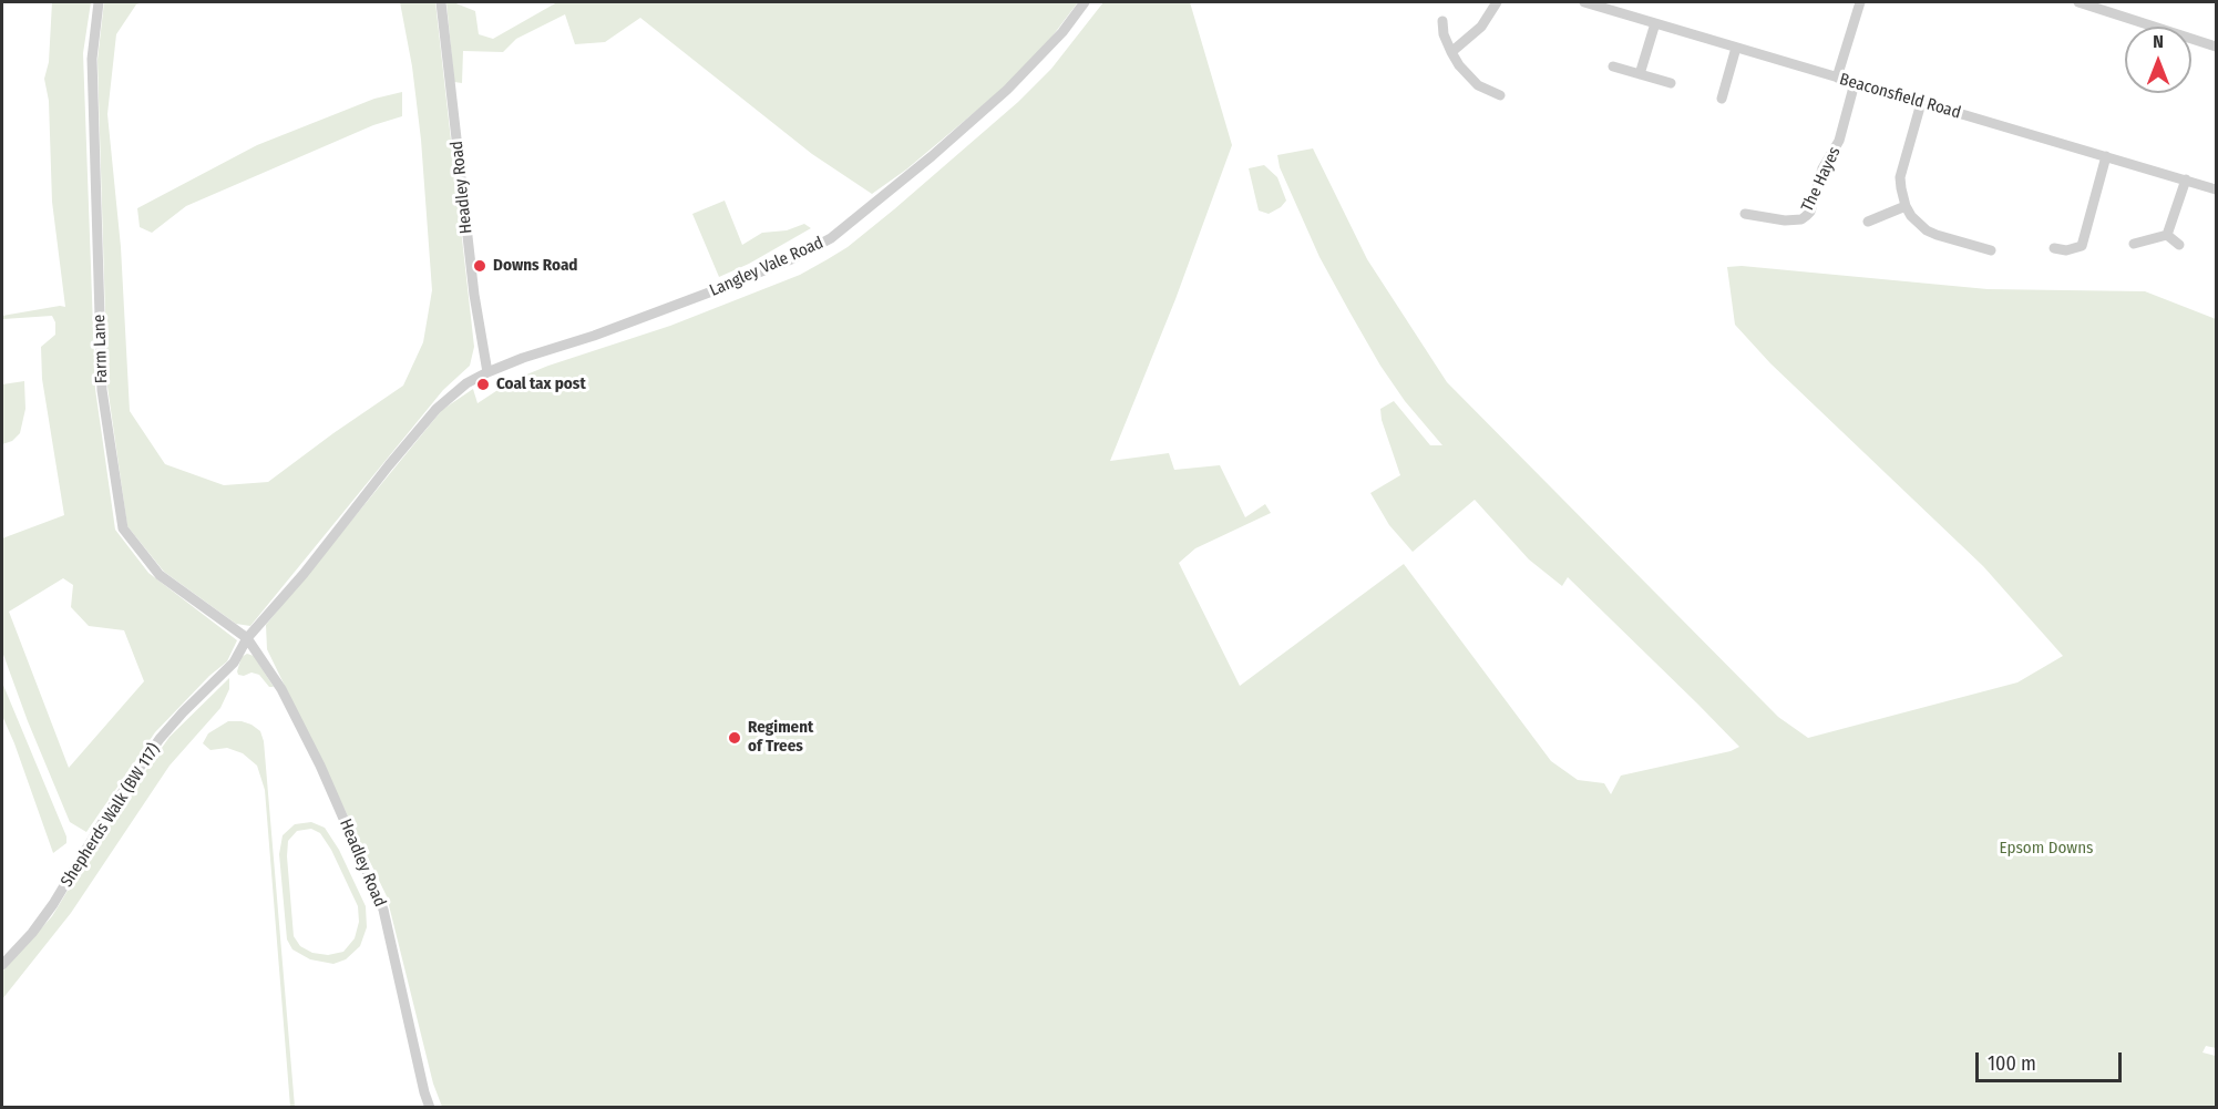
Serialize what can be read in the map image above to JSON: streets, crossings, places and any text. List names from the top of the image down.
{
  "streets": {
    "street": [
      "Beaconsfield Road",
      "The Hayes",
      "Headley Road",
      "Langley Vale Road",
      "Farm Lane",
      "Shepherds Walk (BW 117)"
    ]
  },
  "crossings": [
    ["Beaconsfield Road", "The Hayes"],
    ["Headley Road", "Langley Vale Road"],
    ["Headley Road", "Farm Lane"],
    ["Headley Road", "Shepherds Walk (BW 117)"],
    ["Farm Lane", "Shepherds Walk (BW 117)"]
  ],
  "parks": ["Epsom Downs"],
  "places": ["Downs Road", "Coal tax post", "Regiment of Trees"],
  "scale_bar": "100 m",
  "north": "top"
}
